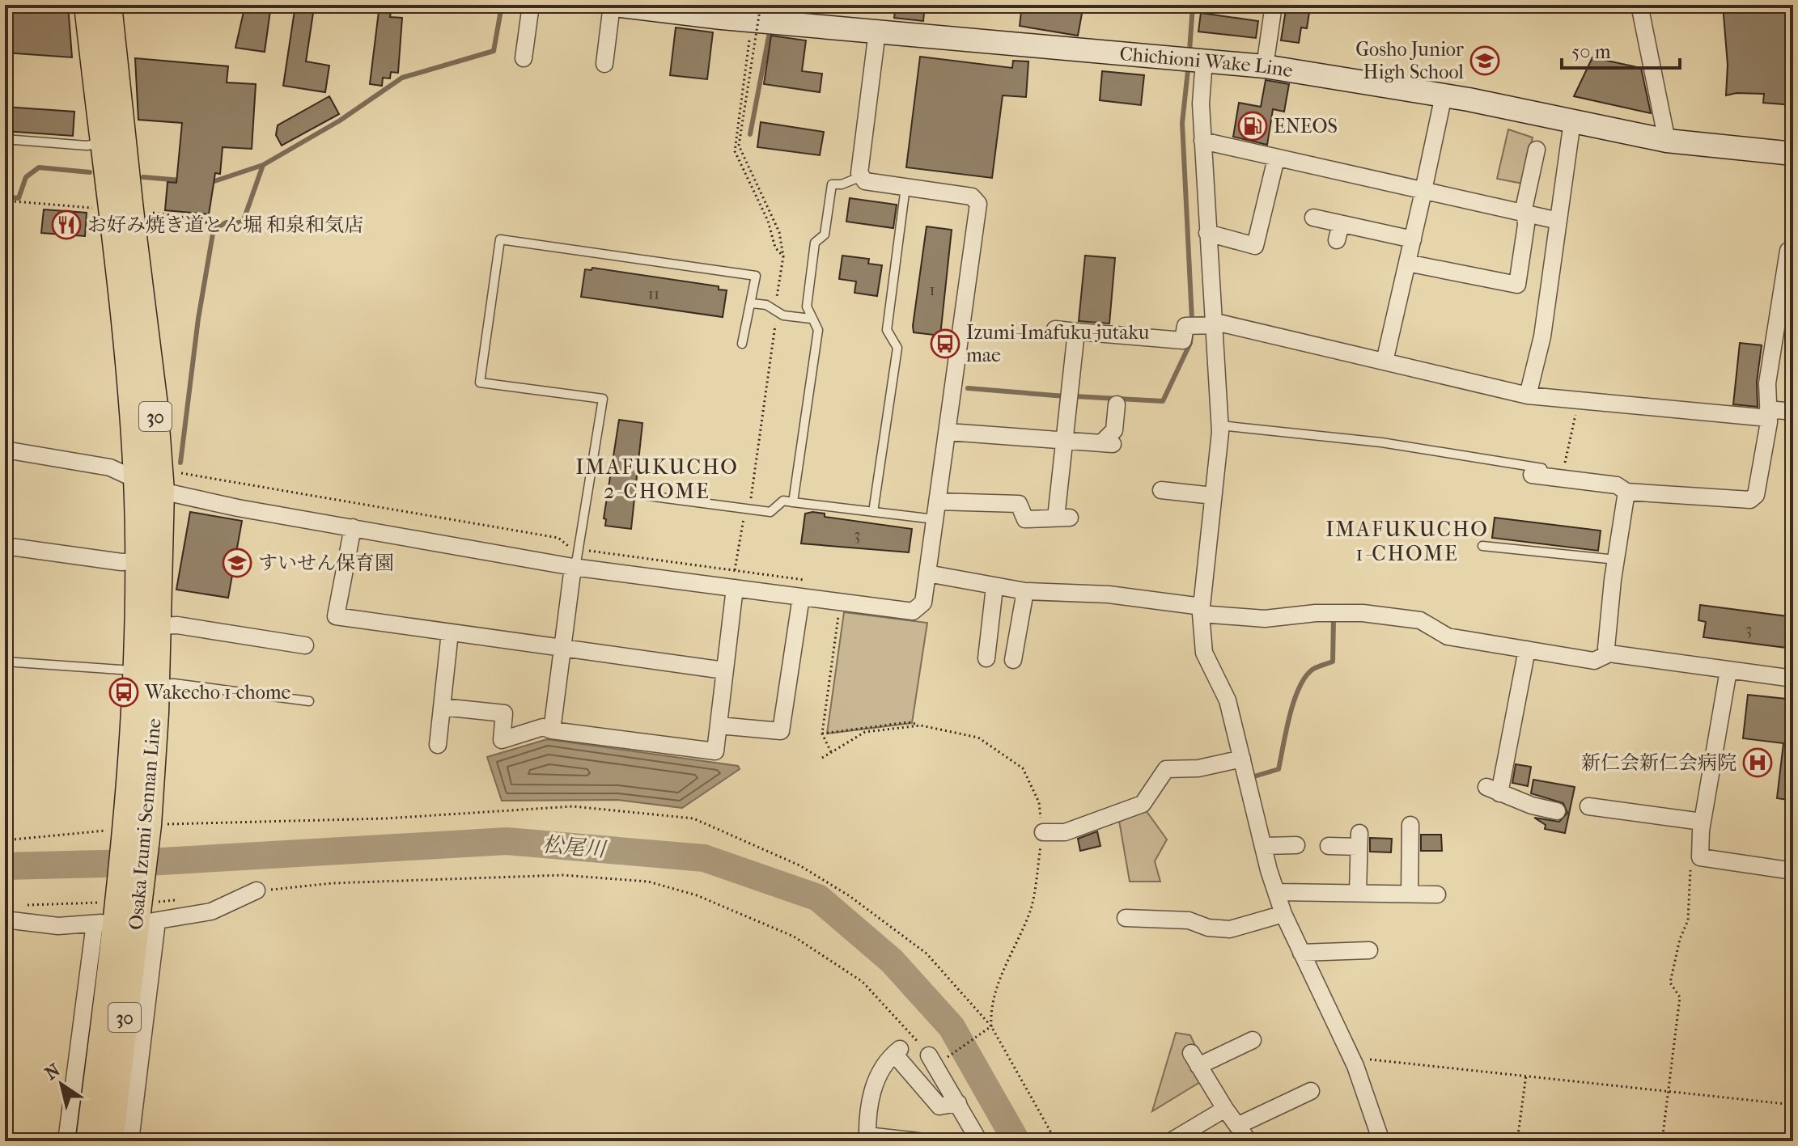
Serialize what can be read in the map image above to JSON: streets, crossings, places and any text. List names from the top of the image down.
{
  "streets": {
    "main road": ["Chichioni Wake Line", "30", "Osaka Izumi Sennan Line"]
  },
  "districts": ["IMAFUKUCHO 2-CHOME", "IMAFUKUCHO 1-CHOME"],
  "water": ["松尾川"],
  "places": {
    "school or university": ["Gosho Junior High School", "すいせん保育園"],
    "fuel station": ["ENEOS"],
    "restaurant": ["お好み焼き道とん堀 和泉和気店"],
    "bus stop": ["Izumi-Imafuku-jutaku mae", "Wakecho 1-chome"],
    "hospital": ["新仁会新仁会病院"]
  },
  "house_numbers": [
    "1",
    "11",
    "3",
    "3"
  ],
  "scale_bar": "50 m",
  "north": "top left"
}
